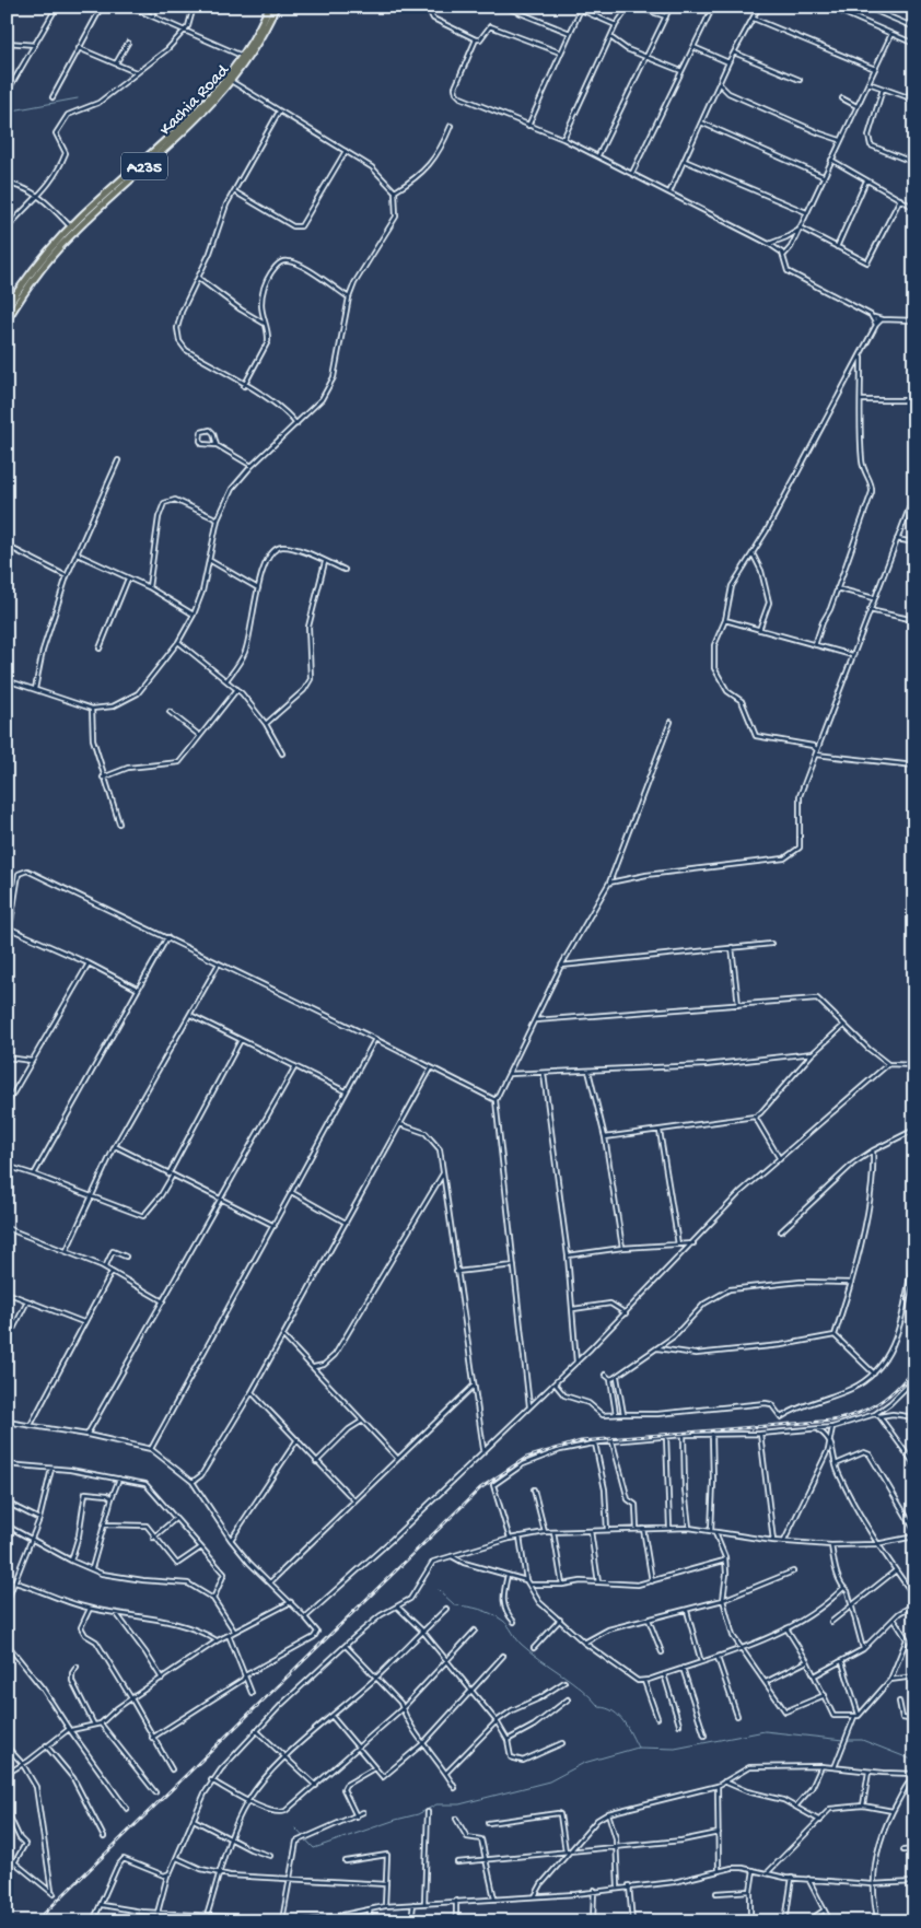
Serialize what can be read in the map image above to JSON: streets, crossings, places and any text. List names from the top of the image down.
{
  "streets": {
    "highway": ["Kachia Road", "A235"]
  }
}
